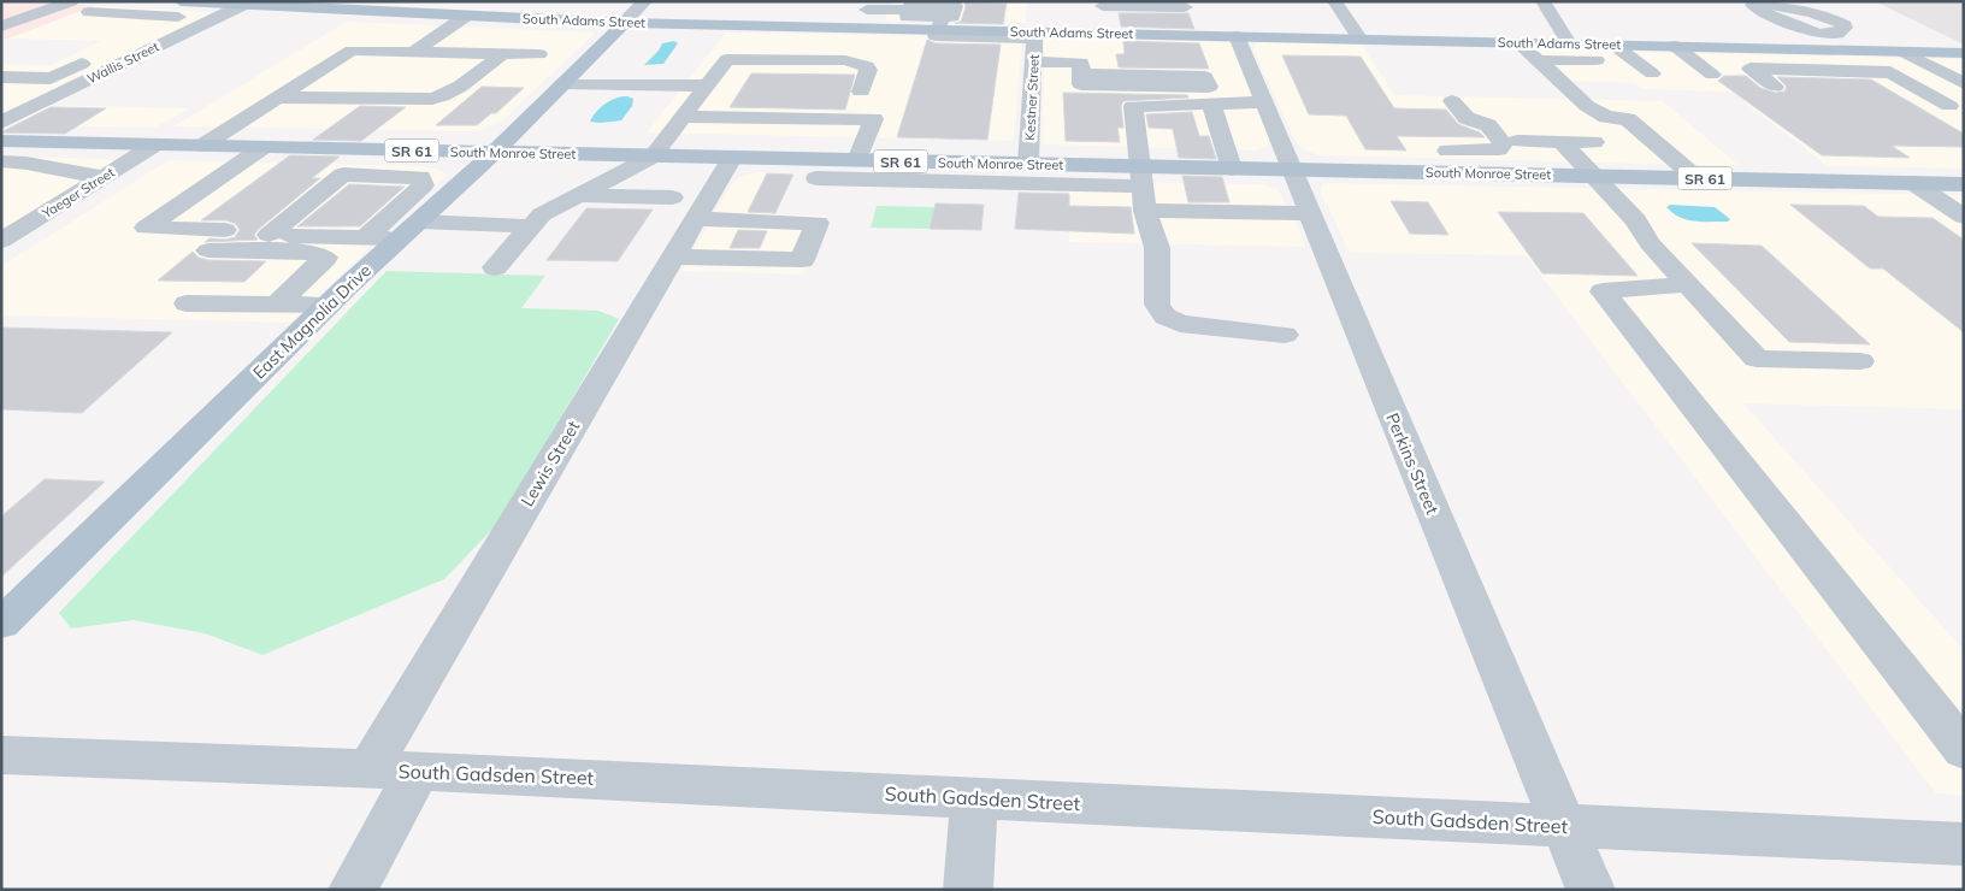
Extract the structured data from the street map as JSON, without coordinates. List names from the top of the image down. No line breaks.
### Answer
{"streets":{"main road":["South Adams Street","SR 61","South Monroe Street","East Magnolia Drive"],"street":["Wallis Street","Kestner Street","Yaeger Street","Lewis Street","Perkins Street","South Gadsden Street"]},"crossings":[["South Adams Street","Wallis Street"],["South Adams Street","Kestner Street"],["South Adams Street","East Magnolia Drive"],["South Adams Street","Perkins Street"],["Kestner Street","South Monroe Street"],["South Monroe Street","Yaeger Street"],["South Monroe Street","East Magnolia Drive"],["South Monroe Street","Lewis Street"],["South Monroe Street","Perkins Street"],["Lewis Street","South Gadsden Street"],["Perkins Street","South Gadsden Street"]]}
